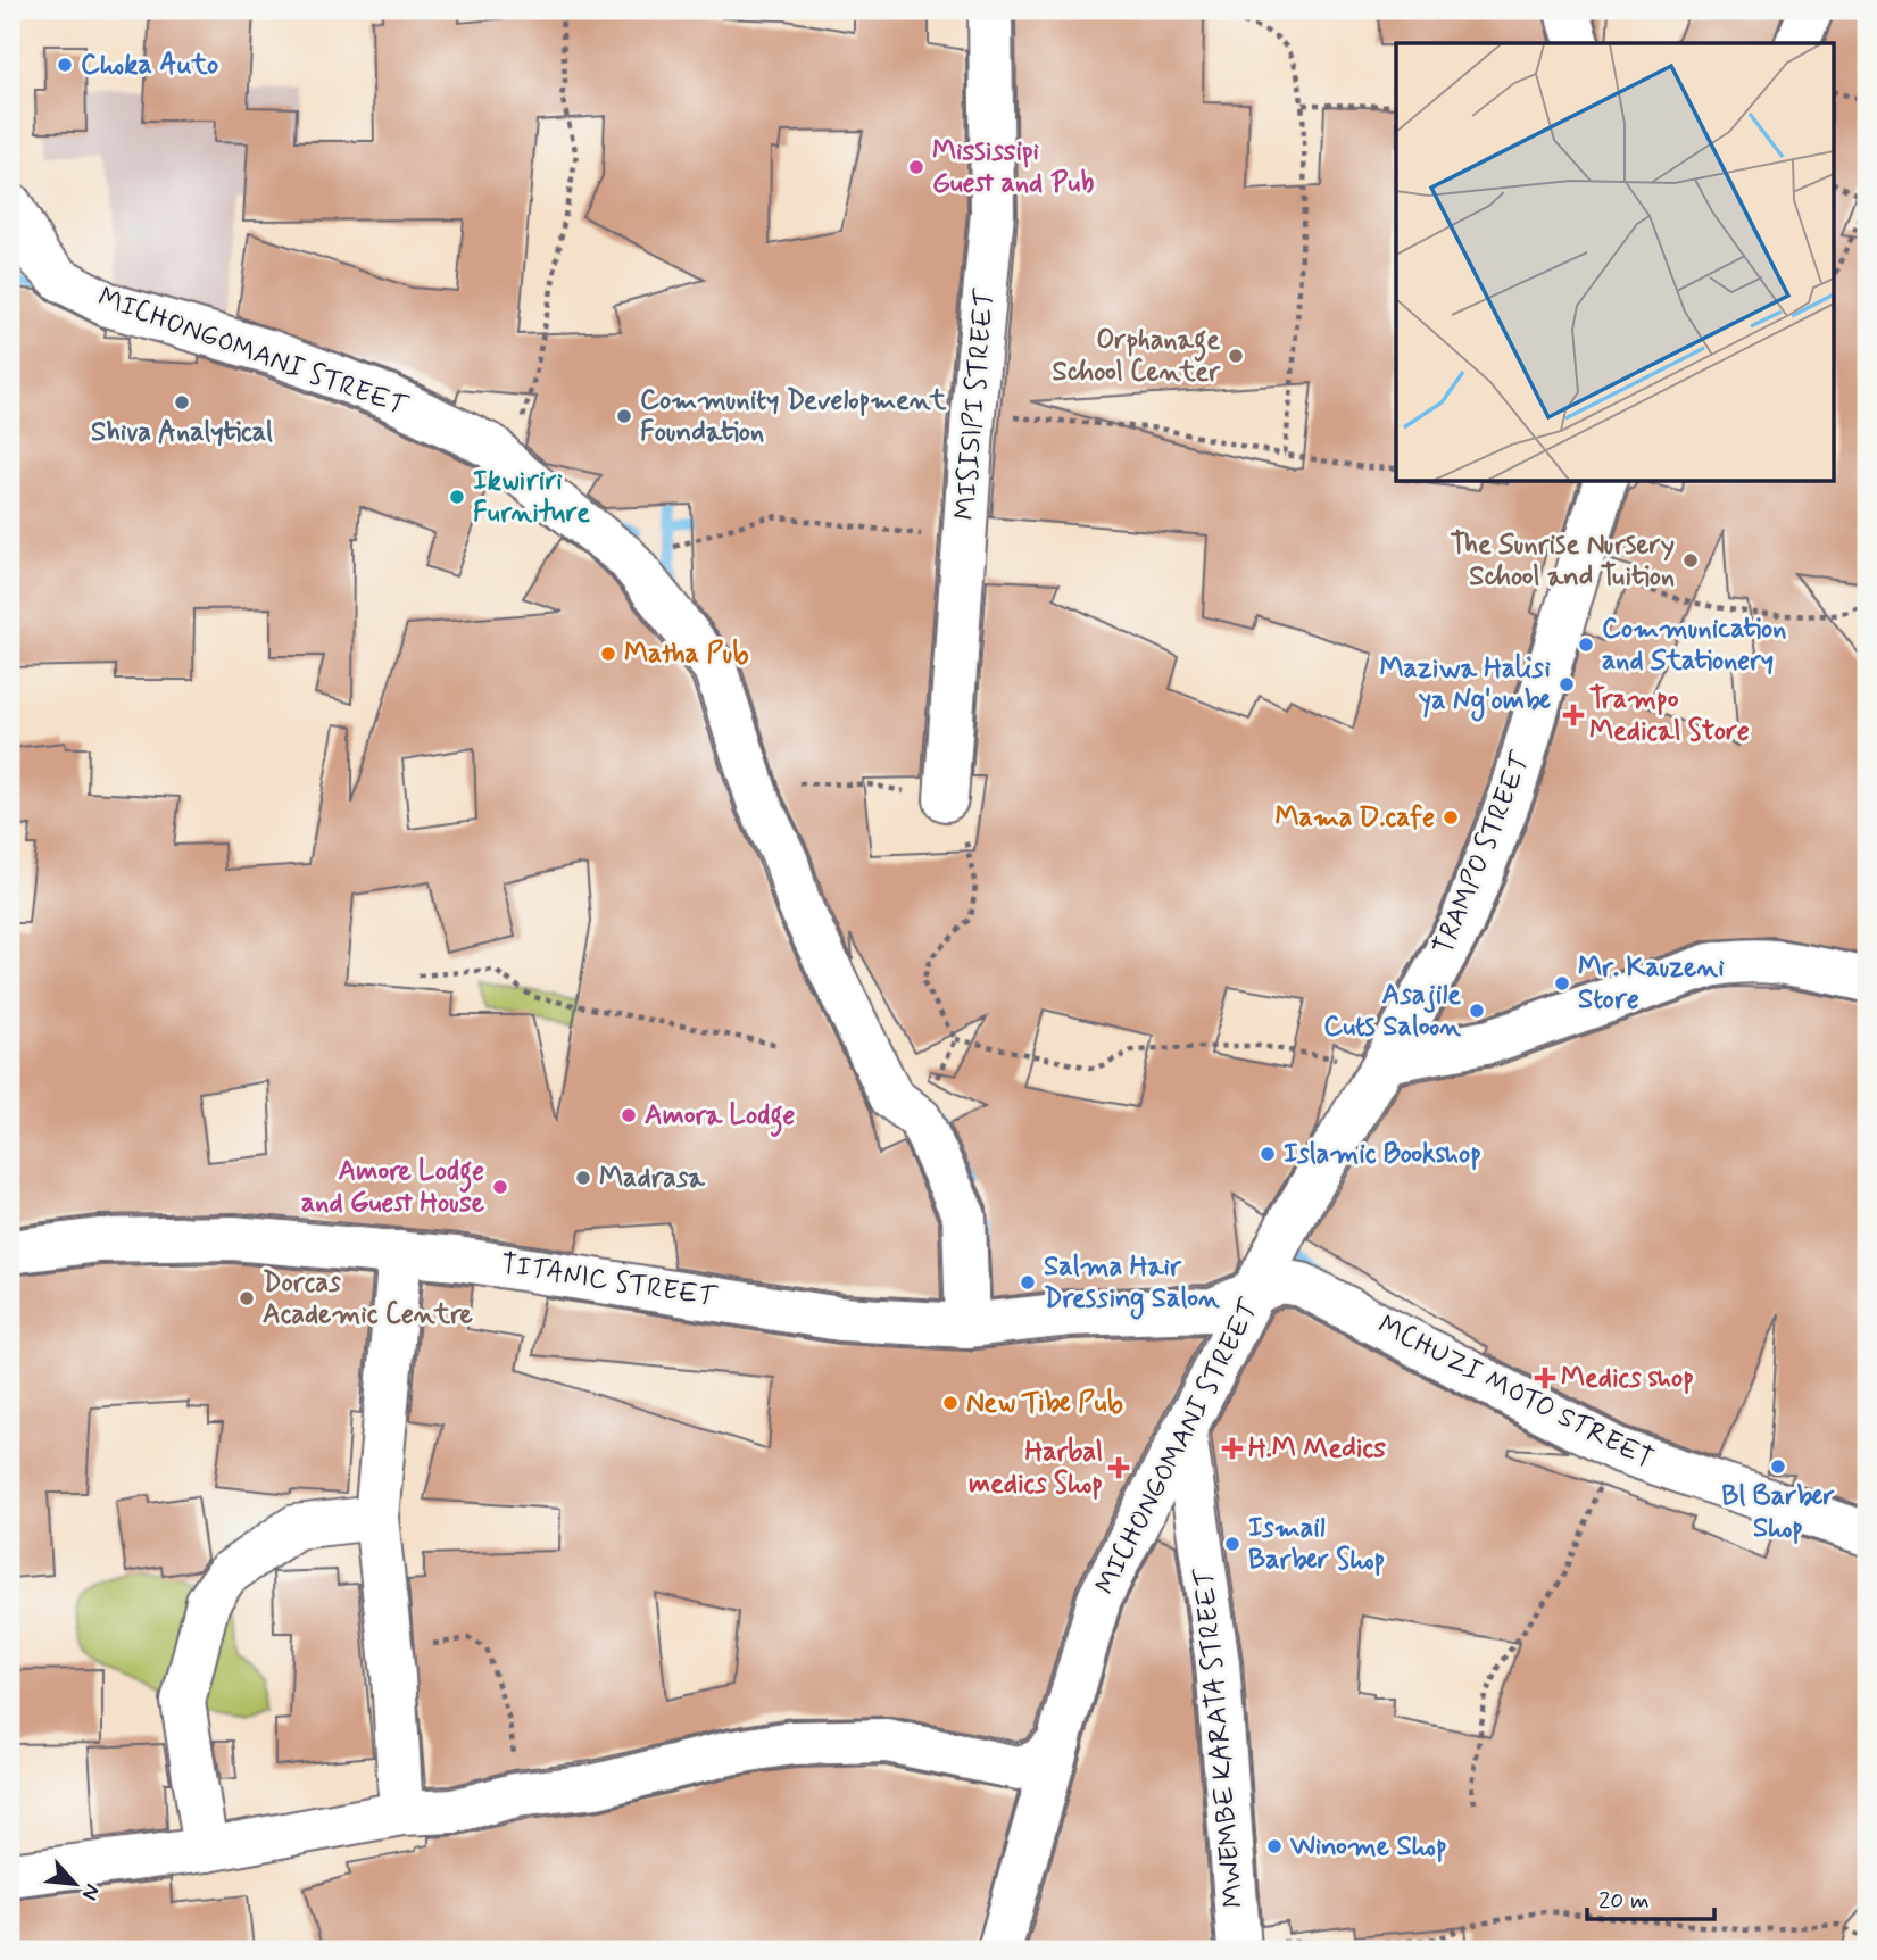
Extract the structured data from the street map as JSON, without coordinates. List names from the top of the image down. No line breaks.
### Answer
{"streets":{"street":["MICHONGOMANI STREET","MISISIPI STREET","TRAMPO STREET","TITANIC STREET","MCHUZI MOTO STREET","MWEMBE KARATA STREET"]},"crossings":[["MICHONGOMANI STREET","TRAMPO STREET"],["MICHONGOMANI STREET","TITANIC STREET"],["MICHONGOMANI STREET","MCHUZI MOTO STREET"],["MICHONGOMANI STREET","MWEMBE KARATA STREET"],["TRAMPO STREET","MCHUZI MOTO STREET"]],"places":{"other":["Choka Auto","Mississipi Guest and Pub","Orphanage School Center","Shiva Analytical","Community Development Foundation","Ikwiriri Furniture","The Sunrise Nursery School and Tuition","Communication and Stationery","Matha Pub","Maziwa Halisi ya Ng'ombe","Mama D.cafe","Mr. Kauzeni Store","Asajile Cuts Saloon","Amora Lodge","Islamic Bookshop","Madrasa","Amore Lodge and Guest House","Salma Hair Dressing Salon","Dorcas Academic Centre","New Tibe Pub","Bl Barber Shop","Ismail Barber Shop","Winome Shop"],"health":["Trampo Medical Store","Medics shop","H.M Medics","Harbal medics Shop"]},"scale_bar":"20 m","north":"bottom right"}
